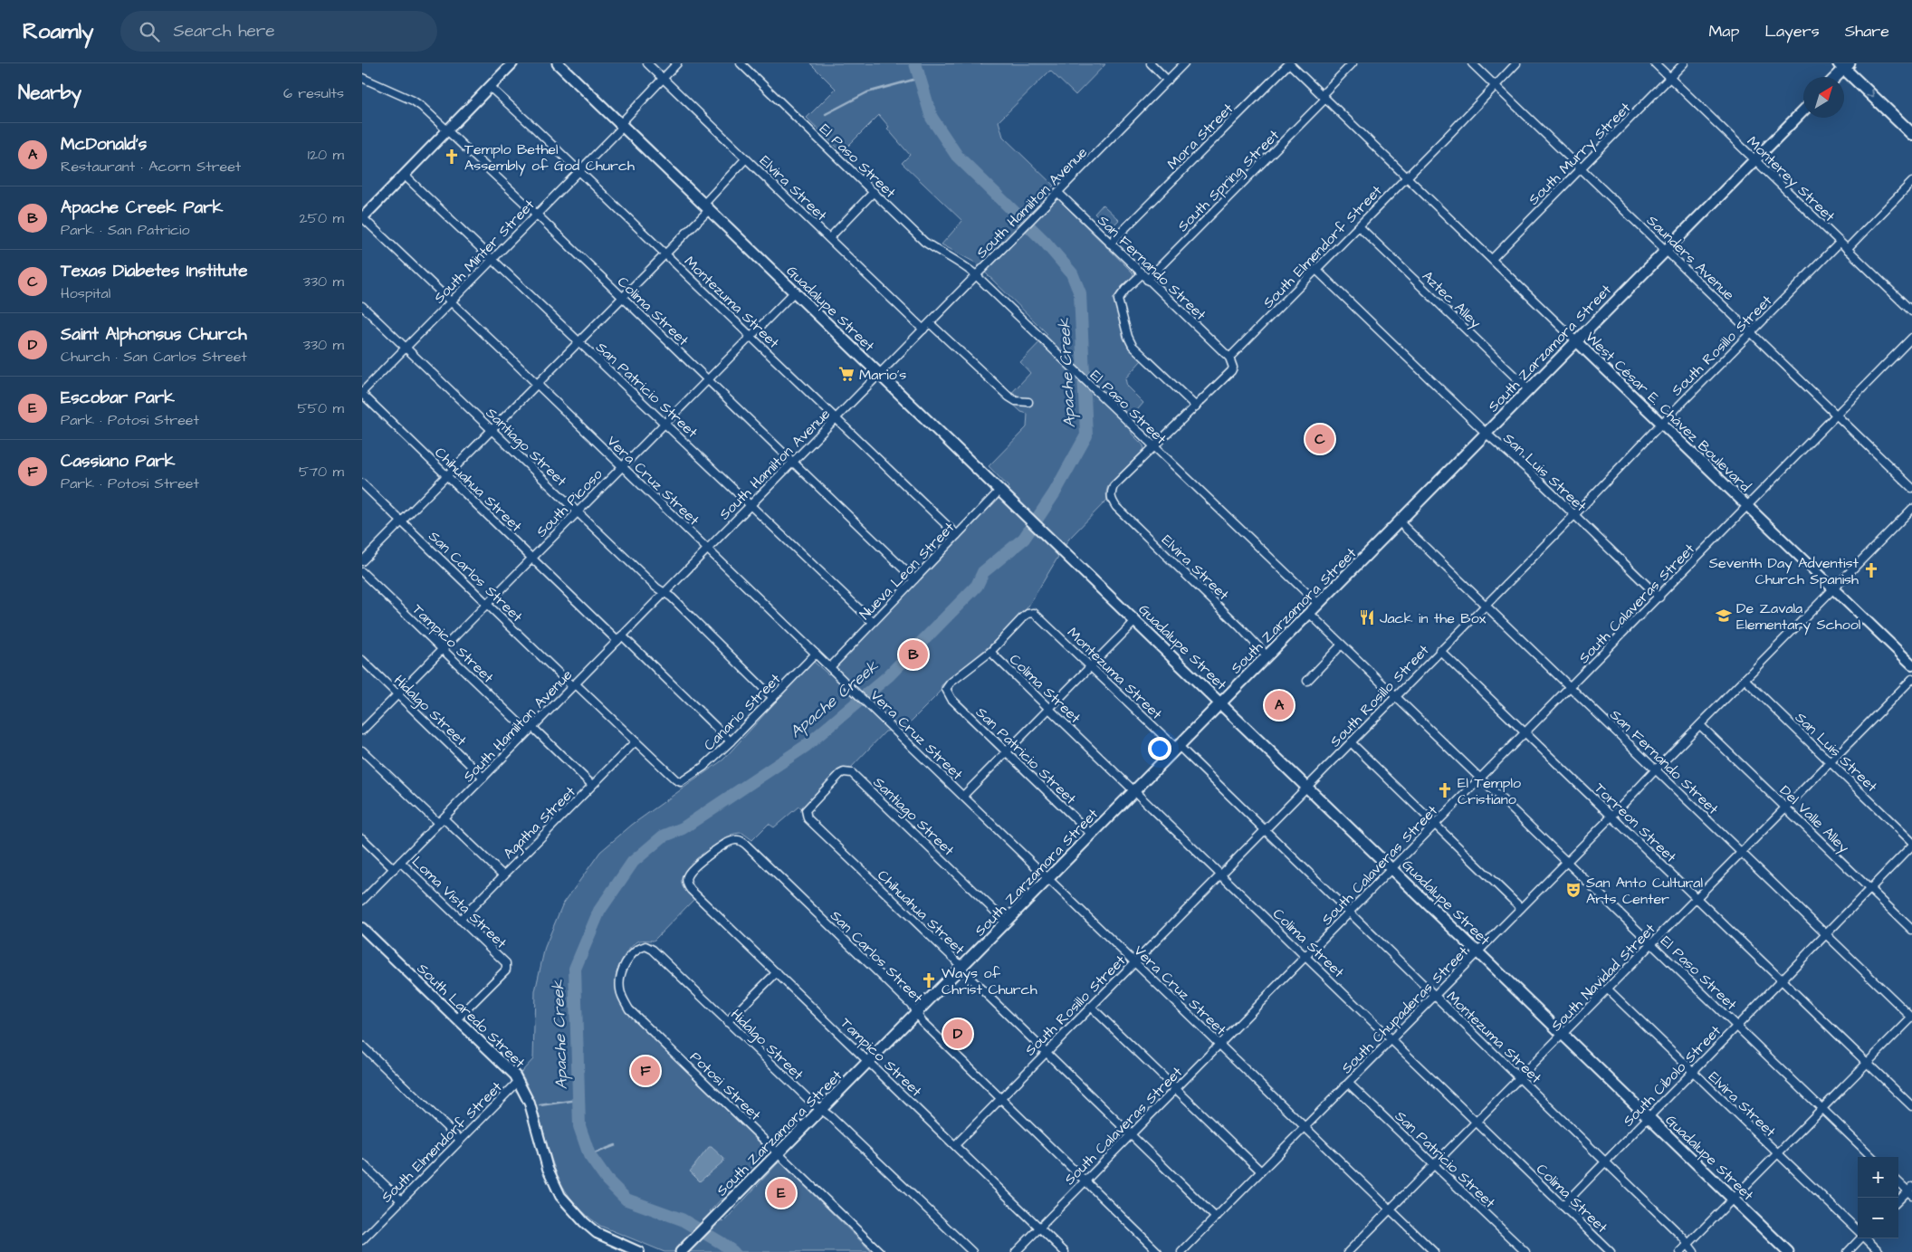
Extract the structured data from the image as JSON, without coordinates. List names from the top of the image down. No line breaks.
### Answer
{"streets":{"main road":["Guadalupe Street","South Zarzamora Street"],"street":["Mora Street","South Murry Street","El Paso Street","Monterey Street","South Spring Street","Elvira Street","South Hamilton Avenue","South Elmendorf Street","South Minter Street","Saunders Avenue","San Fernando Street","Aztec Alley","Montezuma Street","Colima Street","South Rosillo Street","San Patricio Street","West César E. Chávez Boulevard","Santiago Street","San Luis Street","Vera Cruz Street","Chihuahua Street","South Picoso","Nueva Leon Street","San Carlos Street","South Calaveras Street","Tampico Street","Hidalgo Street","Canario Street","Del Valle Alley","Agatha Street","Torreon Street","Loma Vista Street","South Navidad Street","South Chupaderas Street","South Laredo Street","South Cibolo Street","Potosi Street"]},"crossings":[["Mora Street","San Fernando Street"],["Mora Street","West César E. Chávez Boulevard"],["South Murry Street","Monterey Street"],["South Murry Street","Saunders Avenue"],["South Murry Street","West César E. Chávez Boulevard"],["El Paso Street","Elvira Street"],["El Paso Street","South Hamilton Avenue"],["El Paso Street","South Rosillo Street"],["El Paso Street","South Zarzamora Street"],["El Paso Street","South Calaveras Street"],["El Paso Street","South Navidad Street"],["El Paso Street","South Chupaderas Street"],["El Paso Street","South Cibolo Street"],["Monterey Street","South Rosillo Street"],["Monterey Street","South Zarzamora Street"],["South Spring Street","San Fernando Street"],["South Spring Street","West César E. Chávez Boulevard"],["Elvira Street","South Hamilton Avenue"],["Elvira Street","South Minter Street"],["Elvira Street","South Zarzamora Street"],["Elvira Street","South Navidad Street"],["Elvira Street","South Cibolo Street"],["South Hamilton Avenue","San Fernando Street"],["South Hamilton Avenue","Montezuma Street"],["South Hamilton Avenue","Guadalupe Street"],["South Hamilton Avenue","Colima Street"],["South Hamilton Avenue","San Patricio Street"],["South Hamilton Avenue","Santiago Street"],["South Hamilton Avenue","Vera Cruz Street"],["South Hamilton Avenue","Chihuahua Street"],["South Hamilton Avenue","San Carlos Street"],["South Hamilton Avenue","Tampico Street"],["South Hamilton Avenue","Hidalgo Street"],["South Hamilton Avenue","Loma Vista Street"],["South Elmendorf Street","Saunders Avenue"],["South Elmendorf Street","San Fernando Street"],["South Elmendorf Street","Aztec Alley"],["South Elmendorf Street","West César E. Chávez Boulevard"],["South Elmendorf Street","San Luis Street"],["South Elmendorf Street","South Laredo Street"],["South Minter Street","Montezuma Street"],["South Minter Street","Guadalupe Street"],["South Minter Street","Colima Street"],["South Minter Street","San Patricio Street"],["South Minter Street","Santiago Street"],["South Minter Street","Vera Cruz Street"],["South Minter Street","Chihuahua Street"],["Saunders Avenue","South Rosillo Street"],["Saunders Avenue","South Zarzamora Street"],["Saunders Avenue","South Calaveras Street"],["San Fernando Street","South Rosillo Street"],["San Fernando Street","South Zarzamora Street"],["San Fernando Street","South Calaveras Street"],["San Fernando Street","South Navidad Street"],["San Fernando Street","South Chupaderas Street"],["San Fernando Street","South Cibolo Street"],["Aztec Alley","South Zarzamora Street"],["Montezuma Street","Colima Street"],["Montezuma Street","South Rosillo Street"],["Montezuma Street","South Zarzamora Street"],["Montezuma Street","San Patricio Street"],["Montezuma Street","South Picoso"],["Montezuma Street","Nueva Leon Street"],["Montezuma Street","South Calaveras Street"],["Montezuma Street","South Navidad Street"],["Montezuma Street","South Chupaderas Street"],["Montezuma Street","South Cibolo Street"],["Guadalupe Street","South Rosillo Street"],["Guadalupe Street","South Zarzamora Street"],["Guadalupe Street","South Picoso"],["Guadalupe Street","Nueva Leon Street"],["Guadalupe Street","South Calaveras Street"],["Guadalupe Street","South Navidad Street"],["Guadalupe Street","South Chupaderas Street"],["Guadalupe Street","South Cibolo Street"],["Colima Street","South Rosillo Street"],["Colima Street","South Zarzamora Street"],["Colima Street","San Patricio Street"],["Colima Street","South Picoso"],["Colima Street","Nueva Leon Street"],["Colima Street","South Calaveras Street"],["Colima Street","South Navidad Street"],["Colima Street","South Chupaderas Street"],["Colima Street","South Cibolo Street"],["South Rosillo Street","West César E. Chávez Boulevard"],["South Rosillo Street","San Luis Street"],["South Rosillo Street","Vera Cruz Street"],["South Rosillo Street","Chihuahua Street"],["South Rosillo Street","San Carlos Street"],["South Rosillo Street","Tampico Street"],["South Rosillo Street","Torreon Street"],["South Zarzamora Street","San Patricio Street"],["South Zarzamora Street","West César E. Chávez Boulevard"],["South Zarzamora Street","Santiago Street"],["South Zarzamora Street","San Luis Street"],["South Zarzamora Street","Vera Cruz Street"],["South Zarzamora Street","Chihuahua Street"],["South Zarzamora Street","San Carlos Street"],["South Zarzamora Street","Tampico Street"],["South Zarzamora Street","Hidalgo Street"],["South Zarzamora Street","Potosi Street"],["San Patricio Street","South Picoso"],["San Patricio Street","Nueva Leon Street"],["San Patricio Street","South Navidad Street"],["San Patricio Street","South Chupaderas Street"],["West César E. Chávez Boulevard","South Calaveras Street"],["West César E. Chávez Boulevard","South Chupaderas Street"],["Santiago Street","Chihuahua Street"],["Santiago Street","South Picoso"],["Santiago Street","Canario Street"],["San Luis Street","South Calaveras Street"],["San Luis Street","South Navidad Street"],["San Luis Street","South Chupaderas Street"],["Vera Cruz Street","South Picoso"],["Vera Cruz Street","Nueva Leon Street"],["Vera Cruz Street","South Calaveras Street"],["Vera Cruz Street","Canario Street"],["Vera Cruz Street","South Navidad Street"],["Vera Cruz Street","South Chupaderas Street"],["Chihuahua Street","South Picoso"],["Chihuahua Street","South Calaveras Street"],["Chihuahua Street","Canario Street"],["Chihuahua Street","South Chupaderas Street"],["South Picoso","San Carlos Street"],["South Picoso","Tampico Street"],["South Picoso","Hidalgo Street"],["San Carlos Street","South Calaveras Street"],["San Carlos Street","Tampico Street"],["San Carlos Street","Canario Street"],["San Carlos Street","Agatha Street"],["South Calaveras Street","Tampico Street"],["South Calaveras Street","Torreon Street"],["Tampico Street","Agatha Street"],["Hidalgo Street","Potosi Street"],["Del Valle Alley","South Navidad Street"],["Del Valle Alley","South Chupaderas Street"],["Del Valle Alley","South Cibolo Street"],["Agatha Street","Loma Vista Street"],["Torreon Street","South Navidad Street"],["Torreon Street","South Chupaderas Street"],["Torreon Street","South Cibolo Street"],["Loma Vista Street","South Laredo Street"]],"water":["Apache Creek"],"places":{"church":["Templo Bethel Assembly of God Church","Seventh Day Adventist Church Spanish","El Templo Cristiano","Ways of Christ Church"],"supermarket":["Mario's"],"school or university":["De Zavala Elementary School"],"restaurant":["Jack in the Box"],"theatre":["San Anto Cultural Arts Center"]},"north":"top right","page":{"header":"Roamly","search":"Search here","nav":["Map","Layers","Share"],"heading":["Nearby","6 results"],"list":[{"mark":"A","name":"McDonald's","note":"Restaurant · Acorn Street","value":"120 m"},{"mark":"B","name":"Apache Creek Park","note":"Park · San Patricio","value":"250 m"},{"mark":"C","name":"Texas Diabetes Institute","note":"Hospital","value":"330 m"},{"mark":"D","name":"Saint Alphonsus Church","note":"Church · San Carlos Street","value":"330 m"},{"mark":"E","name":"Escobar Park","note":"Park · Potosi Street","value":"550 m"},{"mark":"F","name":"Cassiano Park","note":"Park · Potosi Street","value":"570 m"}],"pins":["C","B","A","D","F","E"],"map_buttons":["+","−"]}}
